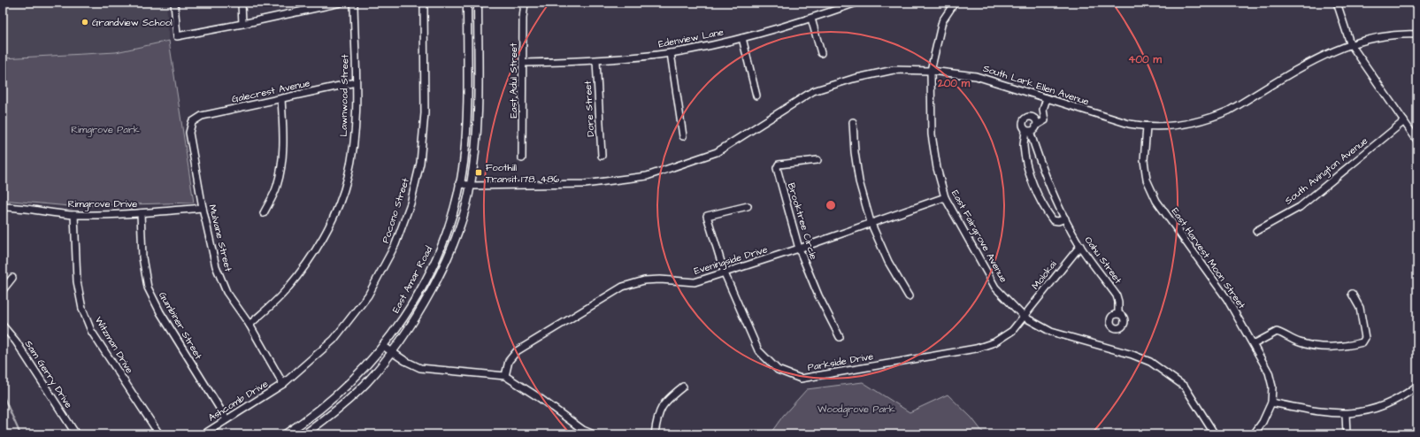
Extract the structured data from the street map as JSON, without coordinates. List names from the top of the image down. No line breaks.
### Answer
{"streets":{"main road":["East Amar Road"],"street":["Edenview Lane","East Adul Street","South Lark Ellen Avenue","Galecrest Avenue","Lawnwood Street","Dore Street","South Avington Avenue","Rimgrove Drive","Pocono Street","Brooktree Circle","East Fairgrove Avenue","Mulvane Street","East Harvest Moon Street","Eveningside Drive","Oahu Street","Molokai","Gumbiner Street","Witzman Drive","Parkside Drive","Sam Gerry Drive","Ashcomb Drive"]},"crossings":[["Edenview Lane","East Adul Street"],["Edenview Lane","Dore Street"],["South Lark Ellen Avenue","East Fairgrove Avenue"],["South Lark Ellen Avenue","East Harvest Moon Street"],["South Lark Ellen Avenue","East Amar Road"],["Galecrest Avenue","Lawnwood Street"],["Galecrest Avenue","Mulvane Street"],["Lawnwood Street","Mulvane Street"],["Rimgrove Drive","Mulvane Street"],["Rimgrove Drive","Gumbiner Street"],["Rimgrove Drive","Witzman Drive"],["Pocono Street","Mulvane Street"],["Pocono Street","Ashcomb Drive"],["Brooktree Circle","Eveningside Drive"],["East Fairgrove Avenue","Eveningside Drive"],["East Fairgrove Avenue","Molokai"],["East Fairgrove Avenue","Parkside Drive"],["Mulvane Street","Ashcomb Drive"],["Eveningside Drive","Parkside Drive"],["Oahu Street","Molokai"],["Molokai","Parkside Drive"],["Gumbiner Street","Ashcomb Drive"]],"parks":["Rimgrove Park","Woodgrove Park"],"places":{"other":["Grandview School"],"transit":["Foothill Transit 178, 486"]},"rings":["400 m","200 m"]}
